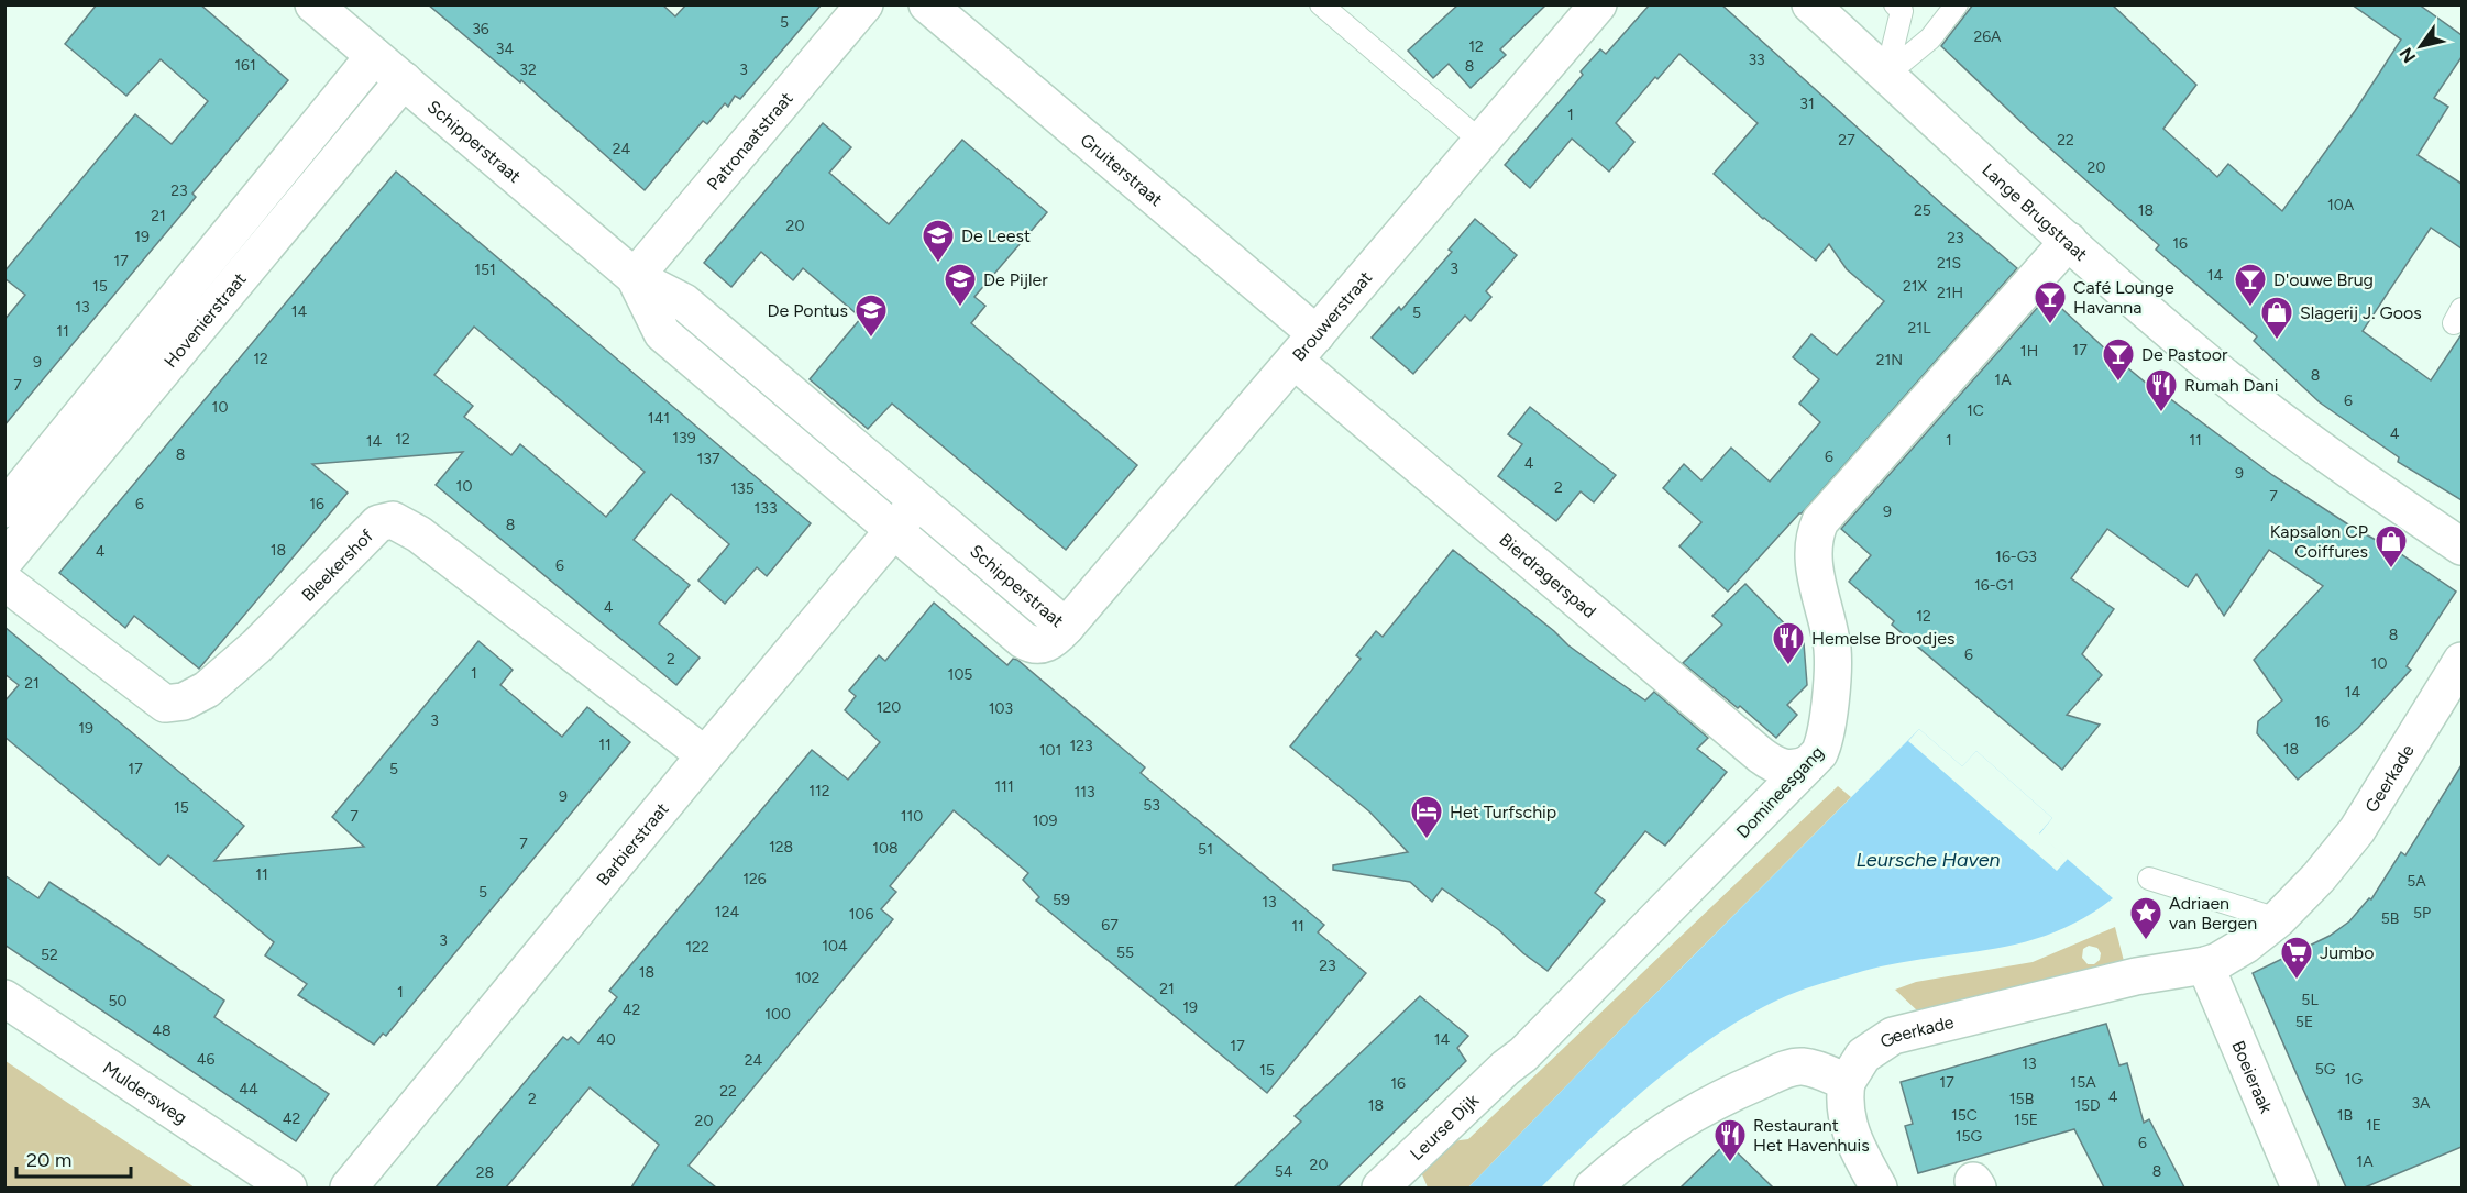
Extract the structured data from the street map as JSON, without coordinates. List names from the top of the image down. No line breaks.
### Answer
{"streets":{"street":["Schipperstraat","Patronaatstraat","Gruiterstraat","Lange Brugstraat","Brouwerstraat","Hovenierstraat","Bleekershof","Bierdragerspad","Geerkade","Domineesgang","Barbierstraat","Boeieraak","Muldersweg","Leurse Dijk"]},"crossings":[["Schipperstraat","Patronaatstraat"],["Schipperstraat","Brouwerstraat"],["Schipperstraat","Hovenierstraat"],["Schipperstraat","Barbierstraat"],["Gruiterstraat","Brouwerstraat"],["Gruiterstraat","Bierdragerspad"],["Lange Brugstraat","Domineesgang"],["Brouwerstraat","Bierdragerspad"],["Bleekershof","Barbierstraat"],["Bierdragerspad","Domineesgang"],["Geerkade","Boeieraak"],["Domineesgang","Leurse Dijk"]],"water":["Leursche Haven"],"places":{"school or university":["De Leest","De Pijler","De Pontus"],"bar":["D'ouwe Brug","Café Lounge Havanna","De Pastoor"],"shop":["Slagerij J. Goos","Kapsalon CP Coiffures"],"restaurant":["Rumah Dani","Hemelse Broodjes","Restaurant Het Havenhuis"],"hotel":["Het Turfschip"],"place":["Adriaen van Bergen"],"supermarket":["Jumbo"]},"house_numbers":["5","36","26A","12","34","33","161","8","32","3","31","1","27","22","24","20","23","10A","25","18","21","20","19","23","16","17","21S","3","151","14","15","21X","21H","13","14","5","21L","11","17","1H","12","21N","9","8","1A","7","6","10","1C","141","4","139","12","1","11","14","8","6","137","4","9","10","2","135","7","6","16","133","9","8","18","4","16-G3","6","16-G1","4","12","8","6","2","10","1","105","21","14","120","103","3","16","19","11","123","18","101","17","5","111","112","113","9","53","15","7","110","109","7","128","108","51","11","126","5A","5","59","13","124","5P","106","5B","67","11","3","104","122","55","52","23","18","102","21","1","5L","50","19","42","100","5E","48","40","14","17","46","24","13","5G","15","1G","17","15A","16","44","22","4","2","15B","3A","18","15D","15C","1B","42","15E","20","1E","15G","6","1A","20","54","8","28"],"scale_bar":"20 m","north":"bottom left"}
